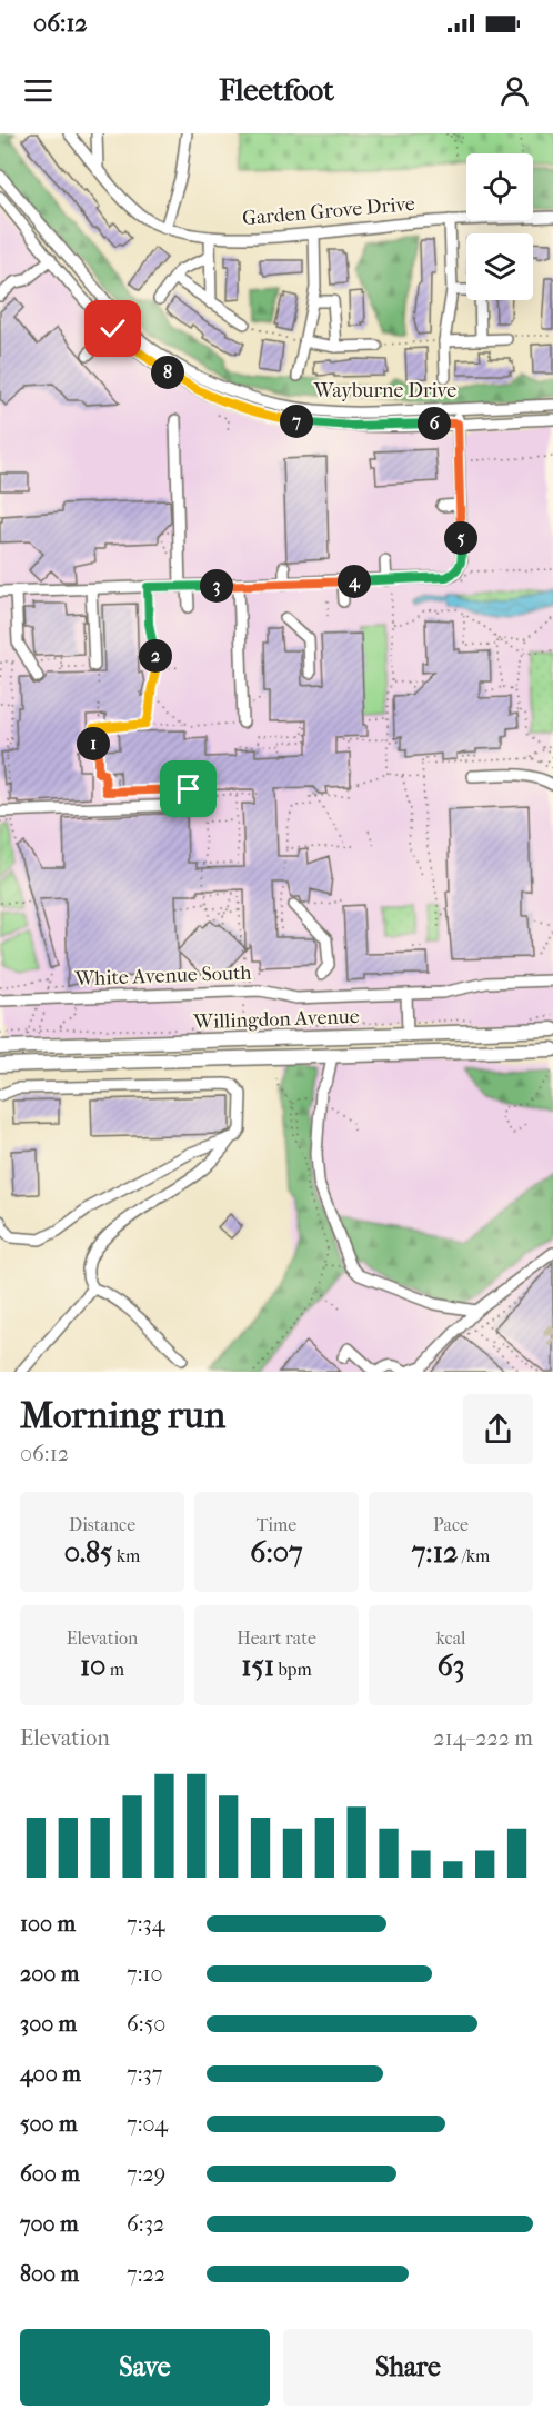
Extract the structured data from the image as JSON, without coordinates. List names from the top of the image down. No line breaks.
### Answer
{"streets":{"main road":["Willingdon Avenue"],"street":["Garden Grove Drive","Wayburne Drive","White Avenue South"]},"page":{"status":"06:12","header":"Fleetfoot","pins":["8","7","6","5","4","3","2","1"],"heading":["Morning run","06:12"],"stats":[["Distance","0.85 km"],["Time","6:07"],["Pace","7:12 /km"],["Elevation","10 m"],["Heart rate","151 bpm"],["kcal","63"]],"chart":["Elevation","214–222 m"],"list":[{"name":"100 m","note":"7:34"},{"name":"200 m","note":"7:10"},{"name":"300 m","note":"6:50"},{"name":"400 m","note":"7:37"},{"name":"500 m","note":"7:04"},{"name":"600 m","note":"7:29"},{"name":"700 m","note":"6:32"},{"name":"800 m","note":"7:22"}],"buttons":["Save","Share"]}}
